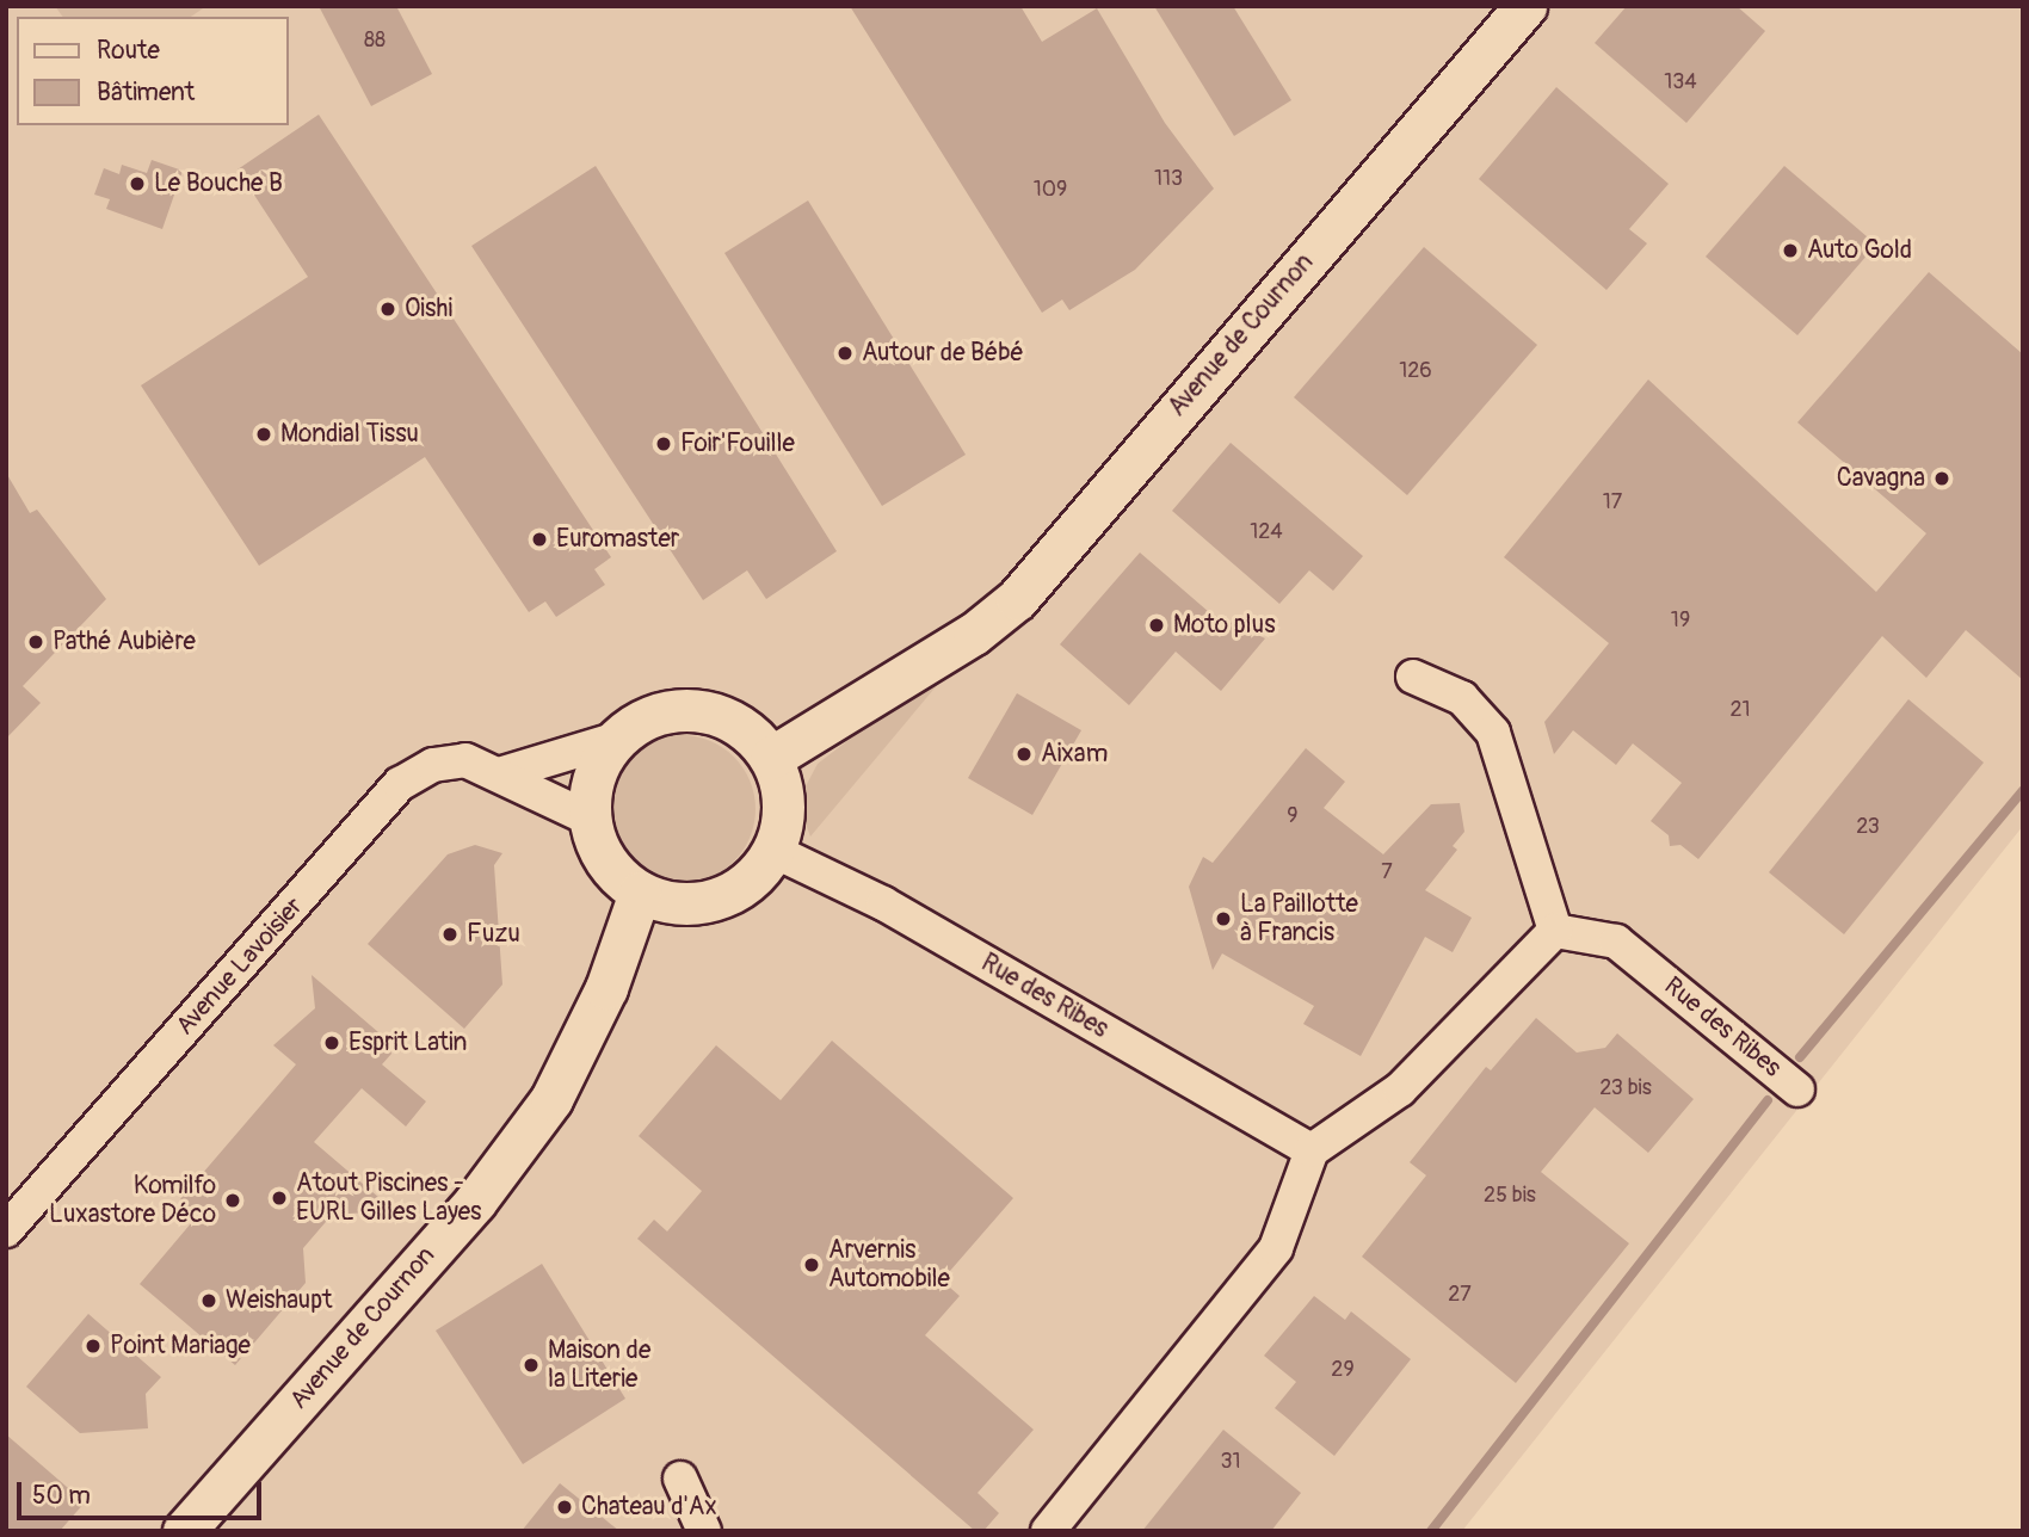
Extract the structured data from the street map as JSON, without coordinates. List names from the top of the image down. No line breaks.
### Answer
{"streets":{"main road":["Avenue de Cournon"],"street":["Avenue Lavoisier","Rue des Ribes"]},"crossings":[["Avenue de Cournon","Avenue Lavoisier"],["Avenue de Cournon","Rue des Ribes"],["Avenue Lavoisier","Rue des Ribes"]],"places":["Le Bouche B","Auto Gold","Oishi","Autour de Bébé","Mondial Tissu","Foir'Fouille","Cavagna","Euromaster","Moto plus","Pathé Aubière","Aixam","La Paillotte à Francis","Fuzu","Esprit Latin","Atout Piscines - EURL Gilles Layes","Komilfo Luxastore Déco","Arvernis Automobile","Weishaupt","Point Mariage","Maison de la Literie","Chateau d'Ax"],"house_numbers":["88","134","113","109","126","17","124","19","21","9","23","7","23 bis","25 bis","27","29","31"],"legend":["Route","Bâtiment"],"scale_bar":"50 m"}
